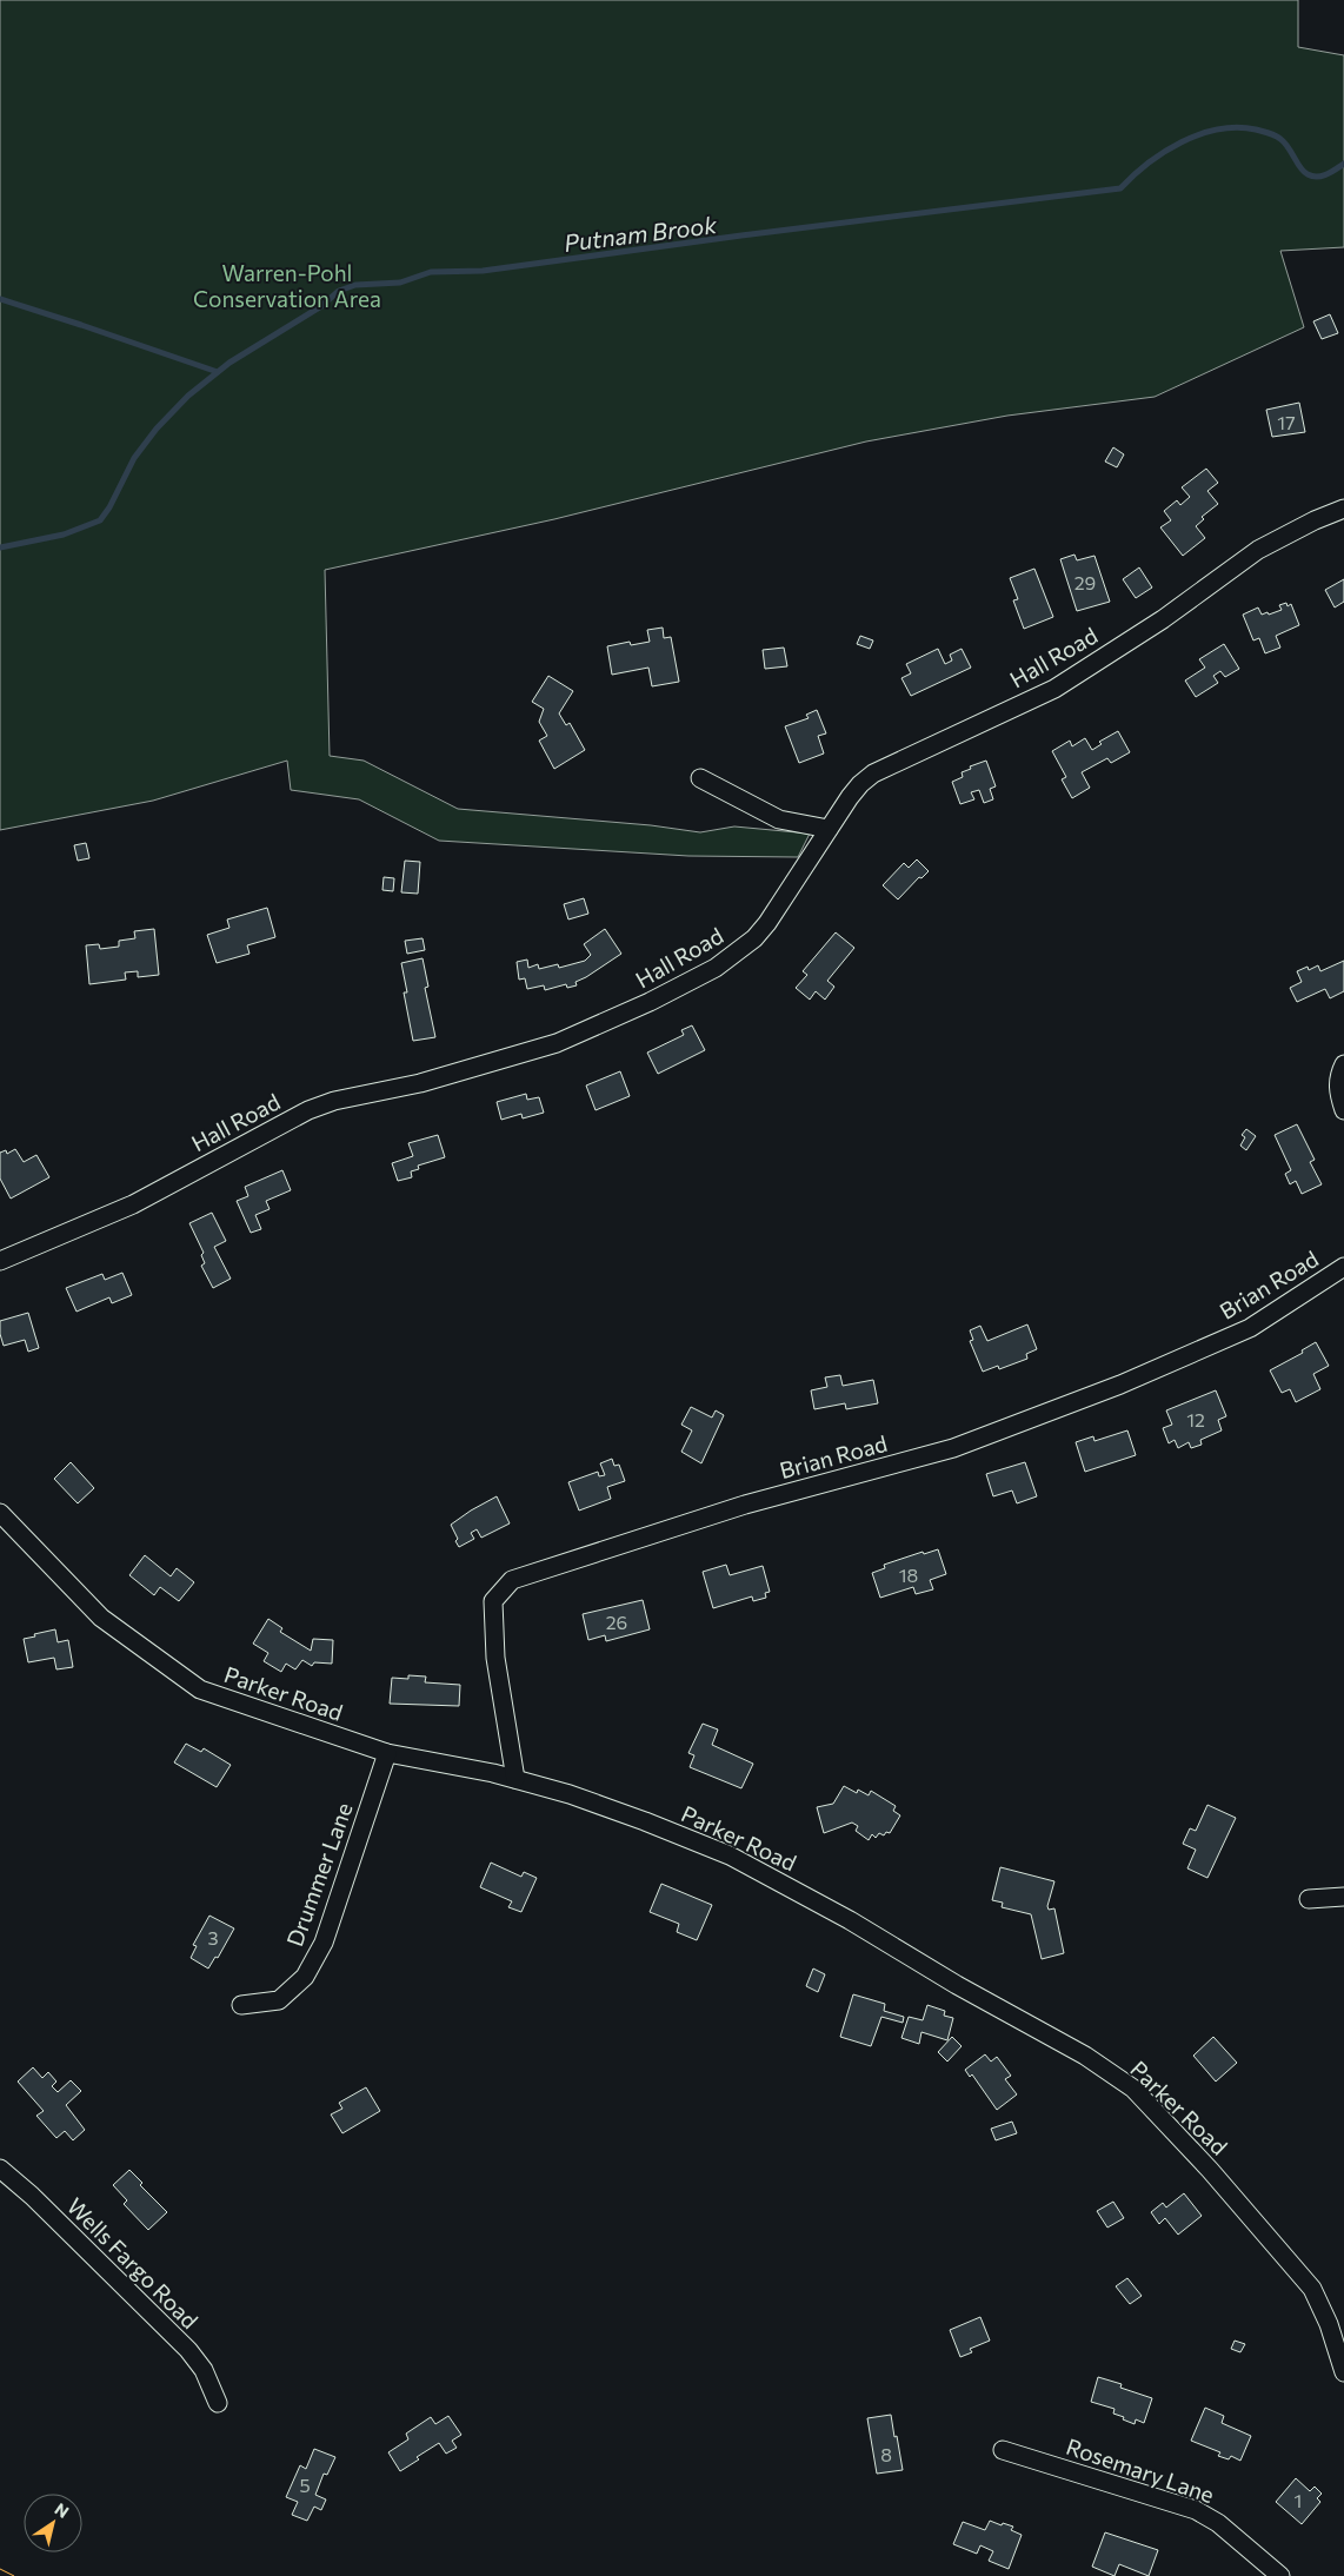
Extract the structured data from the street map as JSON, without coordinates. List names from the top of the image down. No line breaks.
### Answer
{"streets":{"street":["Hall Road","Brian Road","Parker Road","Drummer Lane","Wells Fargo Road","Rosemary Lane"]},"crossings":[["Brian Road","Parker Road"],["Parker Road","Drummer Lane"]],"water":["Putnam Brook"],"parks":["Warren-Pohl Conservation Area"],"house_numbers":["17","29","12","18","26","3","8","5","1"],"north":"top right"}
